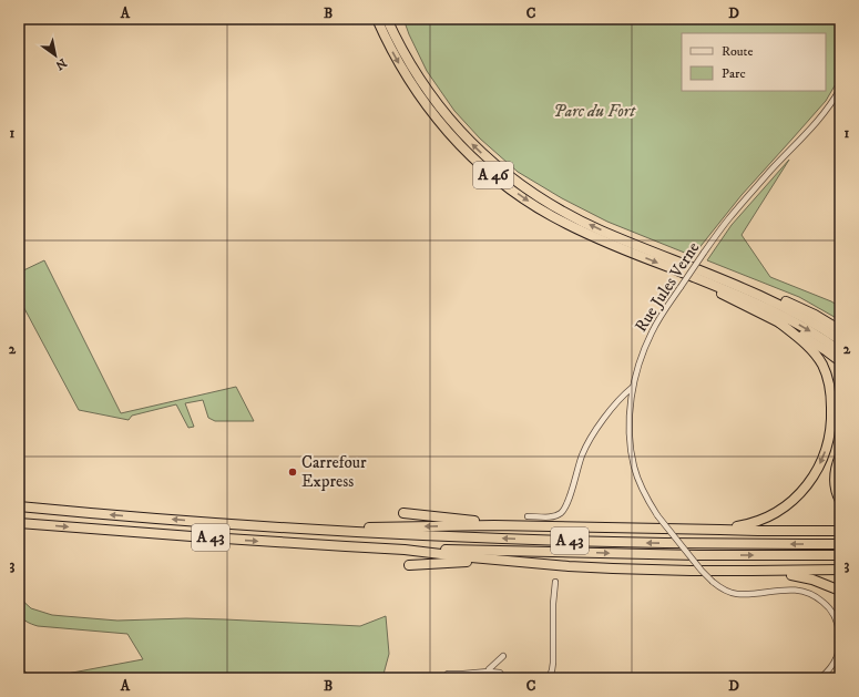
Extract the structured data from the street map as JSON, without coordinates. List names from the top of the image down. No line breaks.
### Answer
{"streets":{"highway":["A 46","A 43"],"street":["Rue Jules Verne"]},"parks":["Parc du Fort"],"places":["Carrefour Express"],"legend":["Route","Parc"],"north":"bottom right","grid":{"columns":["A","B","C","D"],"rows":["1","2","3"]}}
